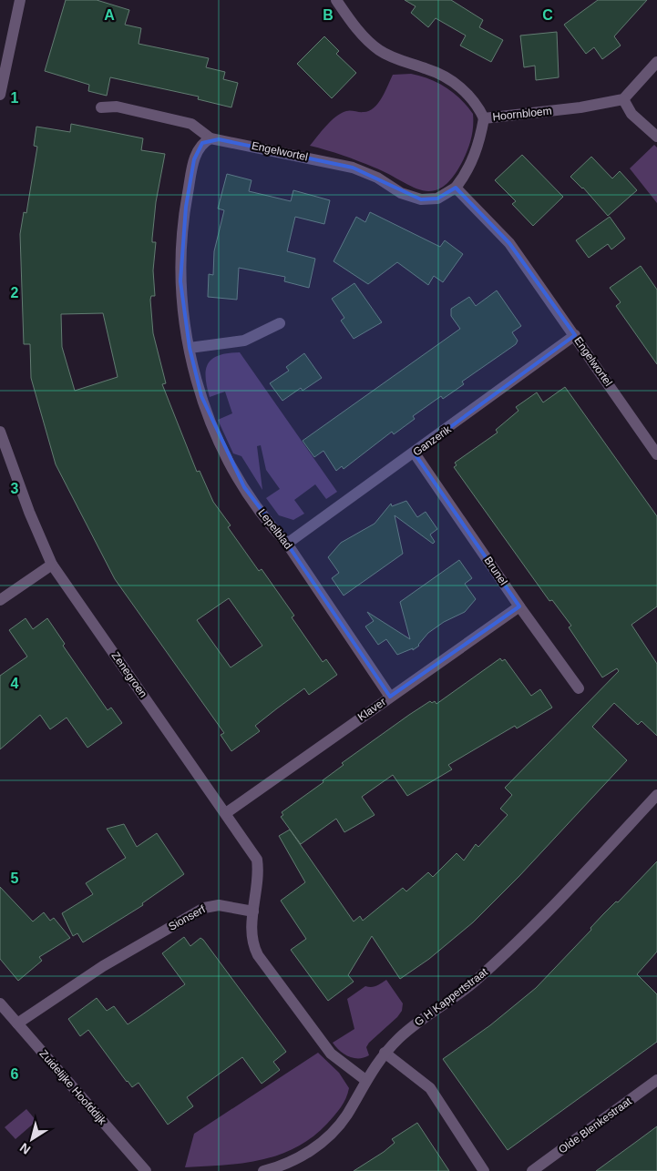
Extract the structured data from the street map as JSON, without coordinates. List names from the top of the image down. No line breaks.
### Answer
{"streets":{"street":["Hoornbloem","Engelwortel","Ganzerik","Lepelblad","Brunel","Zenegroen","Klaver","Sionserf","G H Kappertstraat","Zuidelijke Hoofddijk","Olde Blenkestraat"]},"crossings":[["Hoornbloem","Engelwortel"],["Engelwortel","Ganzerik"],["Engelwortel","Lepelblad"],["Ganzerik","Lepelblad"],["Ganzerik","Brunel"],["Lepelblad","Klaver"],["Brunel","Klaver"],["Zenegroen","Klaver"],["Zenegroen","Sionserf"],["Sionserf","Zuidelijke Hoofddijk"]],"north":"bottom left","grid":{"columns":["A","B","C"],"rows":["1","2","3","4","5","6"]}}
